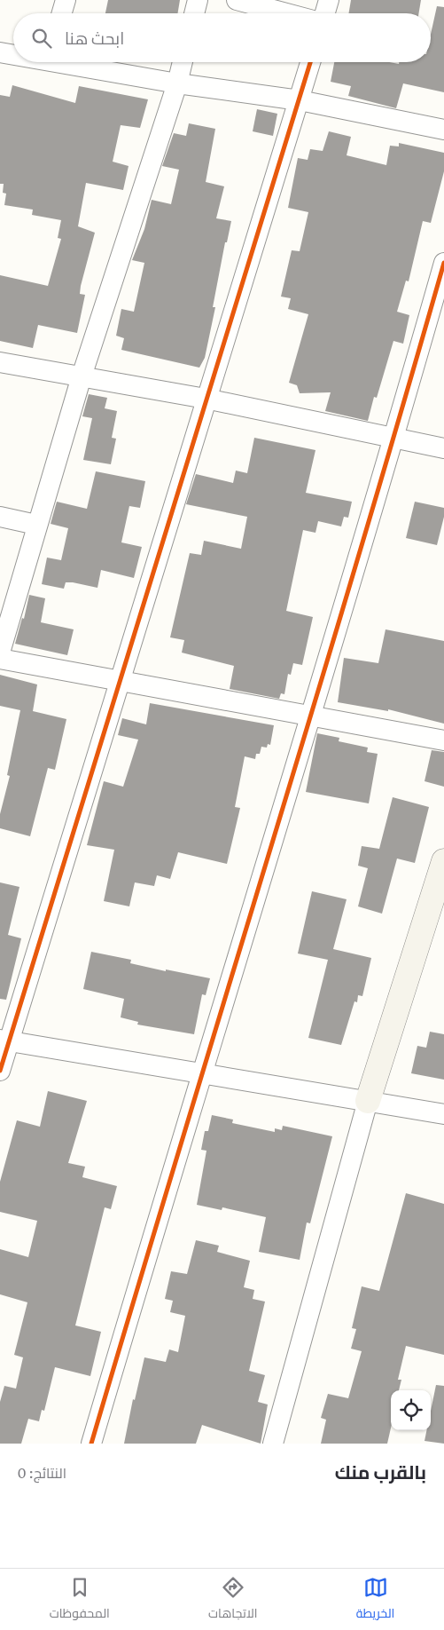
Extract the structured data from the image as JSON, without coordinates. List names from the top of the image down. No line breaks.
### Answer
{"page":{"search":"ابحث هنا","heading":["بالقرب منك","النتائج: 0"],"nav":["الخريطة","الاتجاهات","المحفوظات"]}}
